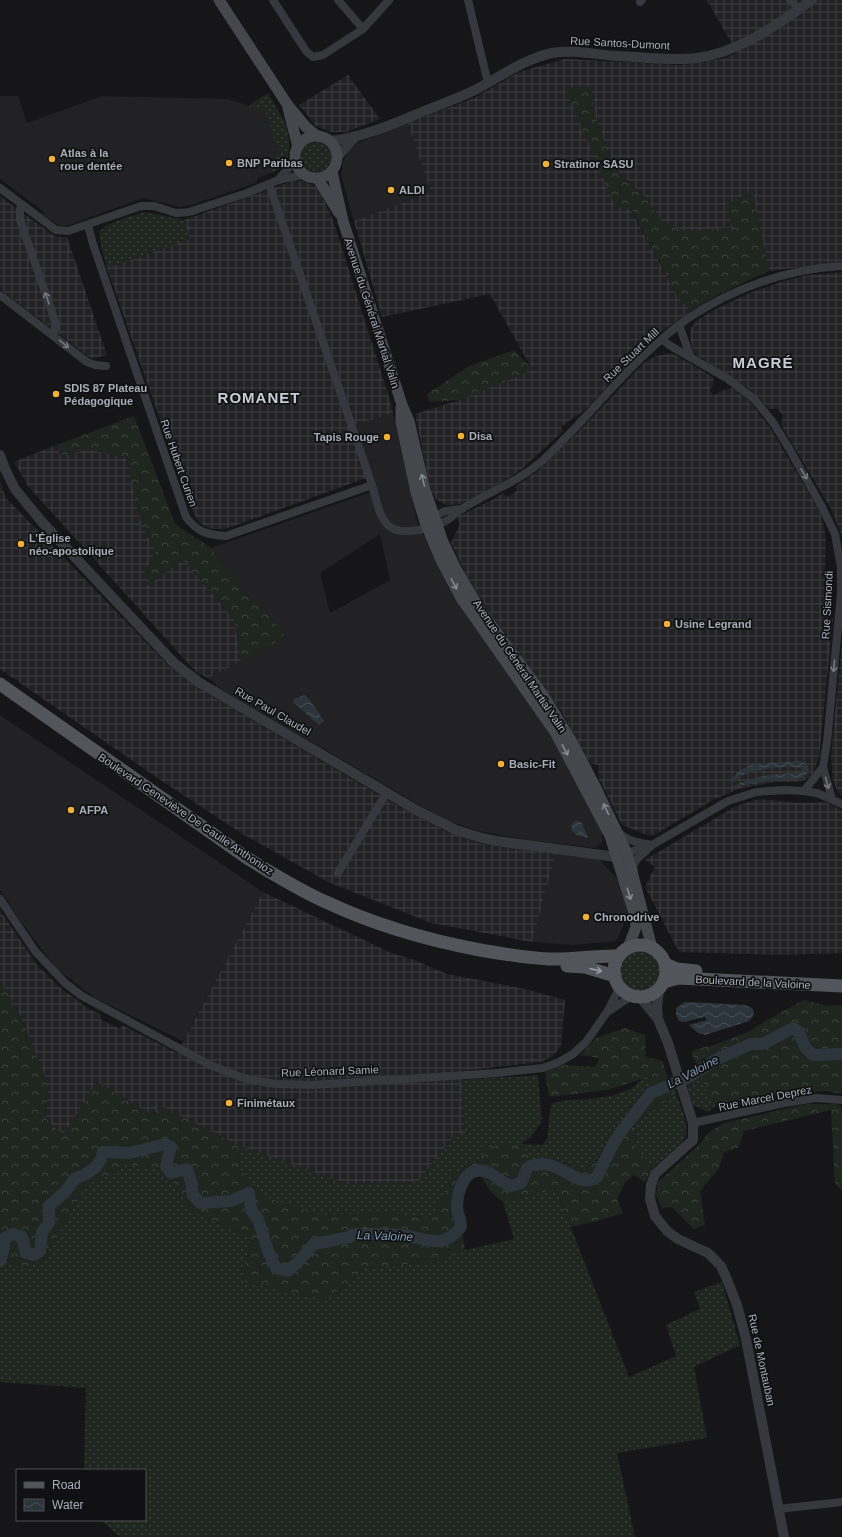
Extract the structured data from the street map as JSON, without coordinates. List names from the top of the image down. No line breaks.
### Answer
{"streets":{"main road":["Avenue du Général Martial Valin","Boulevard Geneviève De Gaulle Anthonioz","Boulevard de la Valoine"],"street":["Rue Santos-Dumont","Rue Stuart Mill","Rue Hubert Curien","Rue Sismondi","Rue Paul Claudel","Rue Léonard Samie","Rue Marcel Deprez","Rue de Montauban"]},"crossings":[["Rue Santos-Dumont","Avenue du Général Martial Valin"],["Avenue du Général Martial Valin","Rue Stuart Mill"],["Avenue du Général Martial Valin","Rue Paul Claudel"],["Avenue du Général Martial Valin","Boulevard Geneviève De Gaulle Anthonioz"],["Avenue du Général Martial Valin","Boulevard de la Valoine"],["Rue Stuart Mill","Rue Sismondi"],["Boulevard Geneviève De Gaulle Anthonioz","Boulevard de la Valoine"],["Rue Marcel Deprez","Rue de Montauban"]],"one_way":["Rue Sismondi"],"districts":["MAGRÉ","ROMANET"],"water":["La Valoine"],"places":["Atlas à la roue dentée","BNP Paribas","Stratinor SASU","ALDI","SDIS 87 Plateau Pédagogique","Disa","Tapis Rouge","L’Église néo-apostolique","Usine Legrand","Basic-Fit","AFPA","Chronodrive","Finimétaux"],"legend":["Road","Water"]}
